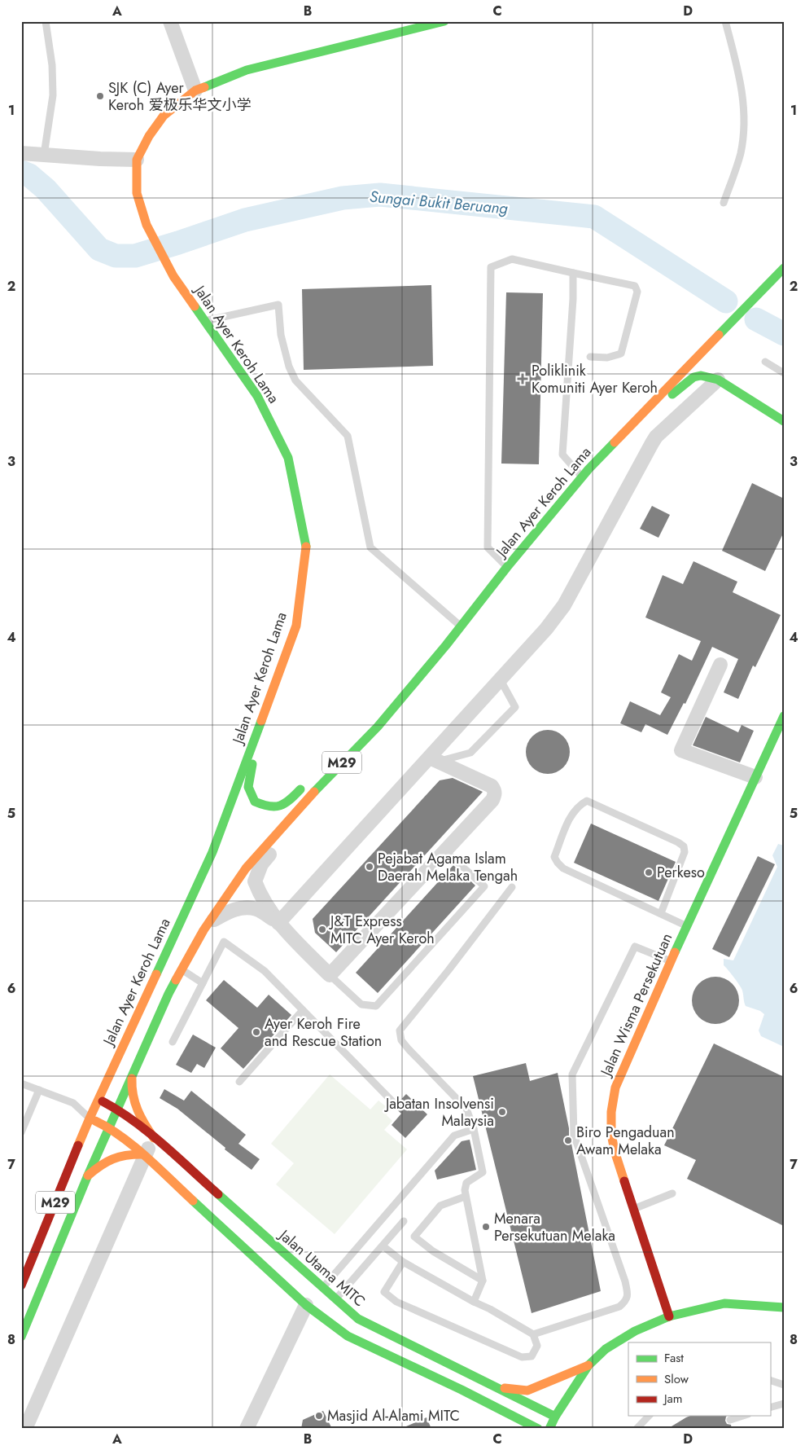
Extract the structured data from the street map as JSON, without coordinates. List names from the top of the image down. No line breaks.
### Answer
{"streets":{"main road":["Jalan Ayer Keroh Lama","M29","Jalan Wisma Persekutuan","Jalan Utama MITC"]},"crossings":[["Jalan Ayer Keroh Lama","Jalan Utama MITC"]],"water":["Sungai Bukit Beruang"],"places":{"other":["SJK (C) Ayer Keroh 爱极乐华文小学","Pejabat Agama Islam Daerah Melaka Tengah","Perkeso","J&T Express MITC Ayer Keroh","Ayer Keroh Fire and Rescue Station","Jabatan Insolvensi Malaysia","Biro Pengaduan Awam Melaka","Menara Persekutuan Melaka","Masjid Al-Alami MITC"],"health":["Poliklinik Komuniti Ayer Keroh"]},"legend":["Fast","Slow","Jam"],"grid":{"columns":["A","B","C","D"],"rows":["1","2","3","4","5","6","7","8"]}}
